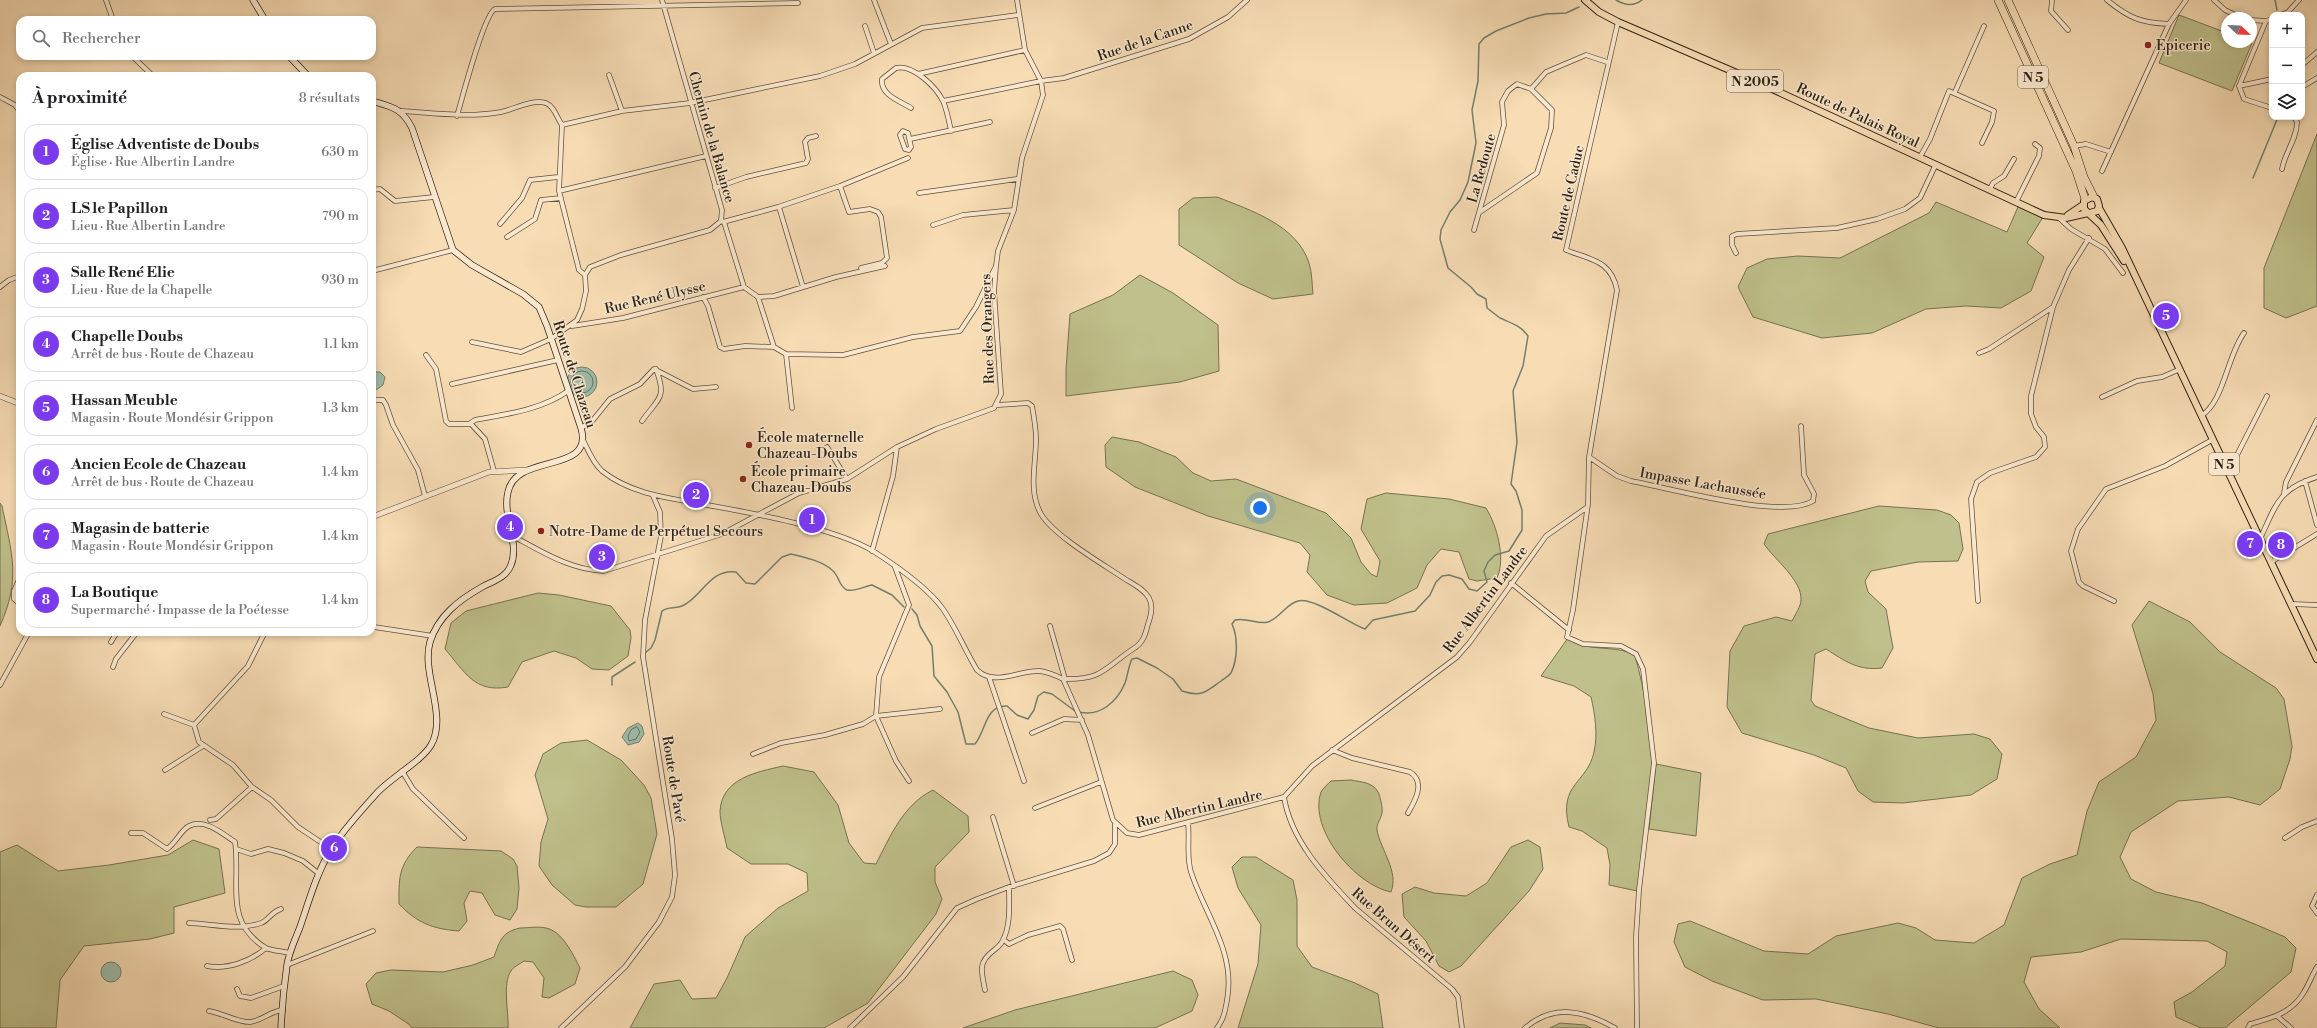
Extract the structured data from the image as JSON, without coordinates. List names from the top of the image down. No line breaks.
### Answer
{"streets":{"highway":["N 5"],"main road":["N 2005","Route de Palais Royal","Route de Chazeau"],"street":["Rue de la Canne","Chemin de la Balance","La Redoute","Route de Caduc","Rue René Ulysse","Rue des Orangers","Impasse Lachaussée","Rue Albertin Landre","Route de Pavé","Rue Brun Désert"]},"crossings":[["Rue de la Canne","Rue des Orangers"],["N 5","Route de Palais Royal"],["Route de Palais Royal","Route de Caduc"],["Route de Caduc","Impasse Lachaussée"],["Route de Caduc","Rue Albertin Landre"],["Rue Albertin Landre","Rue Brun Désert"]],"places":["Epicerie","École maternelle Chazeau-Doubs","École primaire Chazeau-Doubs","Notre-Dame de Perpétuel Secours"],"north":"bottom right","page":{"map_buttons":["+","−"],"search":"Rechercher","heading":["À proximité","8 résultats"],"list":[{"mark":"1","name":"Église Adventiste de Doubs","note":"Église · Rue Albertin Landre","value":"630 m"},{"mark":"2","name":"LS le Papillon","note":"Lieu · Rue Albertin Landre","value":"790 m"},{"mark":"3","name":"Salle René Elie","note":"Lieu · Rue de la Chapelle","value":"930 m"},{"mark":"4","name":"Chapelle Doubs","note":"Arrêt de bus · Route de Chazeau","value":"1.1 km"},{"mark":"5","name":"Hassan Meuble","note":"Magasin · Route Mondésir Grippon","value":"1.3 km"},{"mark":"6","name":"Ancien Ecole de Chazeau","note":"Arrêt de bus · Route de Chazeau","value":"1.4 km"},{"mark":"7","name":"Magasin de batterie","note":"Magasin · Route Mondésir Grippon","value":"1.4 km"},{"mark":"8","name":"La Boutique","note":"Supermarché · Impasse de la Poétesse","value":"1.4 km"}],"pins":["5","2","1","4","7","8","3","6"]}}
